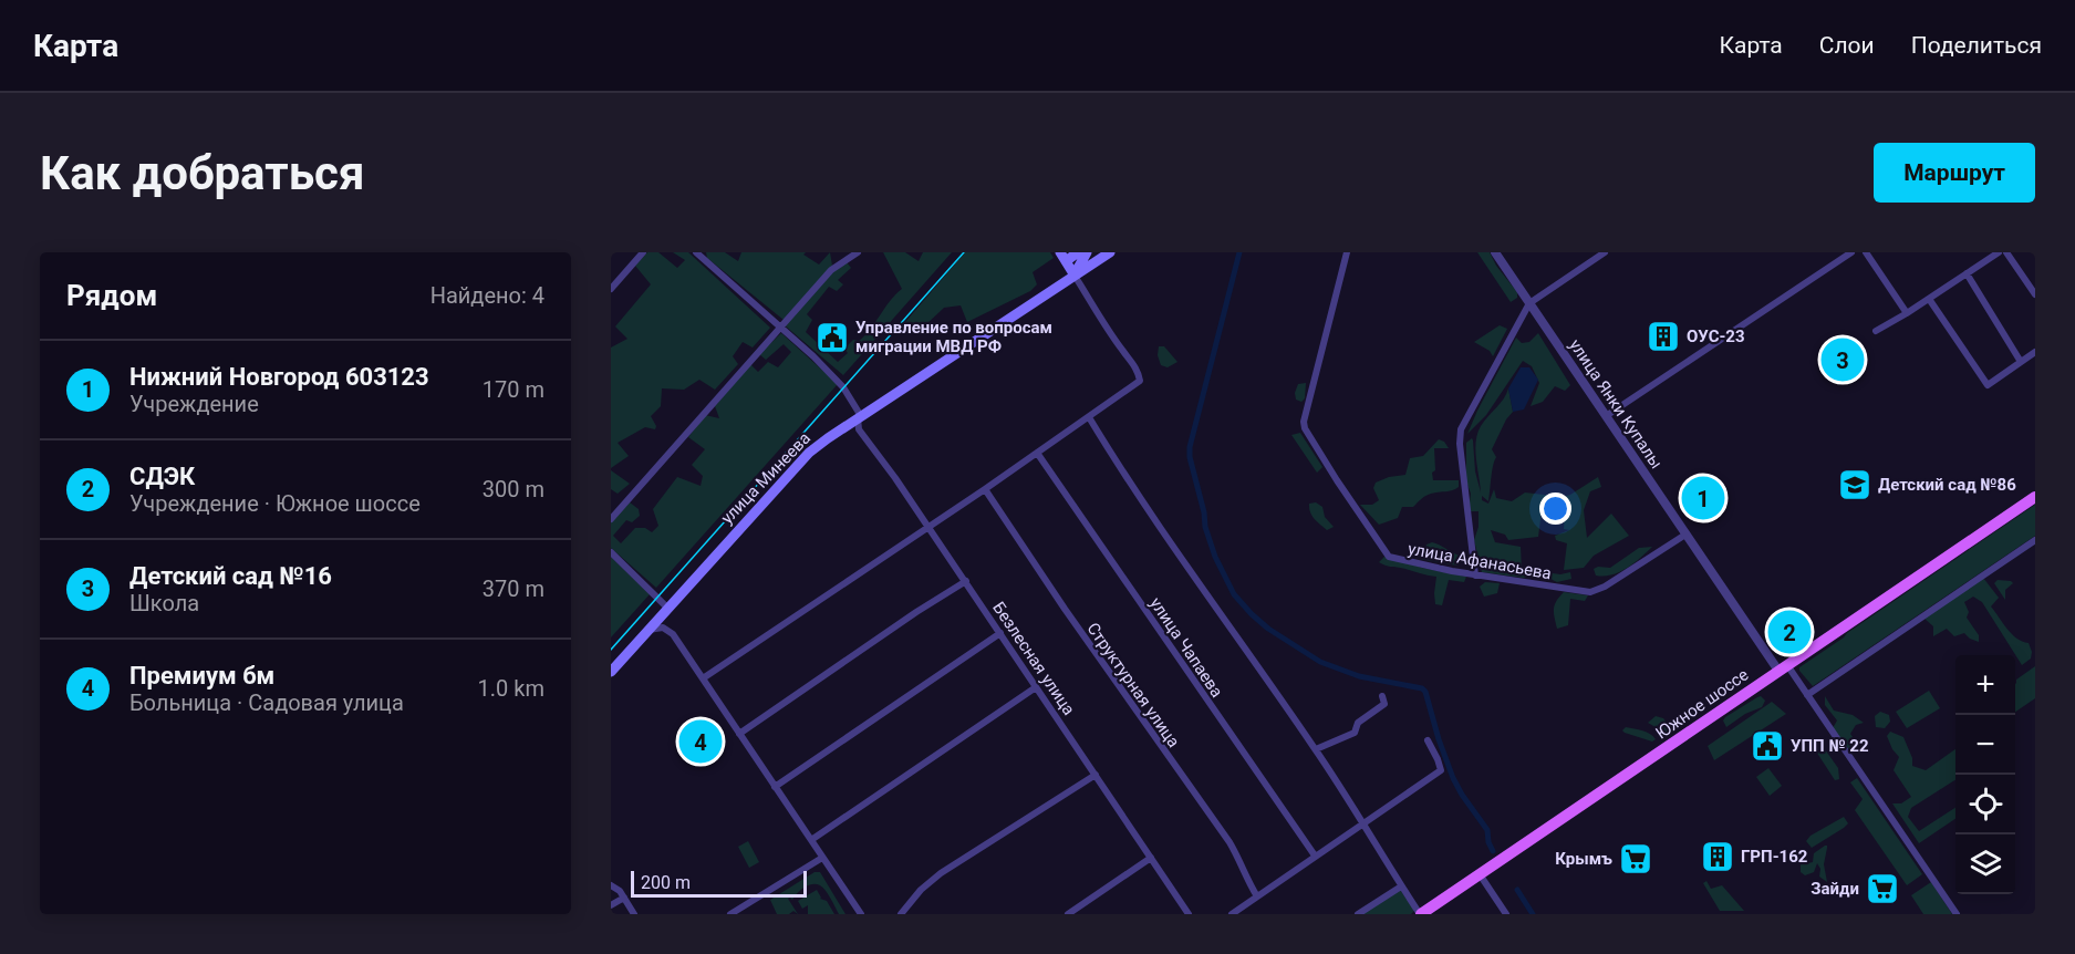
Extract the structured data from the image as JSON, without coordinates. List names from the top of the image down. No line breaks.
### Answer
{"streets":{"main road":["улица Минеева","Южное шоссе"],"street":["улица Янки Купалы","улица Афанасьева","улица Чапаева","Безлесная улица","Структурная улица"]},"crossings":[["улица Янки Купалы","улица Афанасьева"],["улица Янки Купалы","Южное шоссе"],["улица Минеева","Безлесная улица"]],"places":{"building":["ОУС-23","ГРП-162"],"public building":["Управление по вопросам миграции МВД РФ","УПП № 22"],"school or university":["Детский сад №86"],"supermarket":["Крымъ","Зайди"]},"scale_bar":"200 m","page":{"header":"Карта","nav":["Карта","Слои","Поделиться"],"buttons":"Маршрут","title":"Как добраться","heading":["Рядом","Найдено: 4"],"pins":["3","1","2","4"],"list":[{"mark":"1","name":"Нижний Новгород 603123","note":"Учреждение","value":"170 m"},{"mark":"2","name":"СДЭК","note":"Учреждение · Южное шоссе","value":"300 m"},{"mark":"3","name":"Детский сад №16","note":"Школа","value":"370 m"},{"mark":"4","name":"Премиум бм","note":"Больница · Садовая улица","value":"1.0 km"}],"map_buttons":["+","−"],"scale":"200 m"}}
